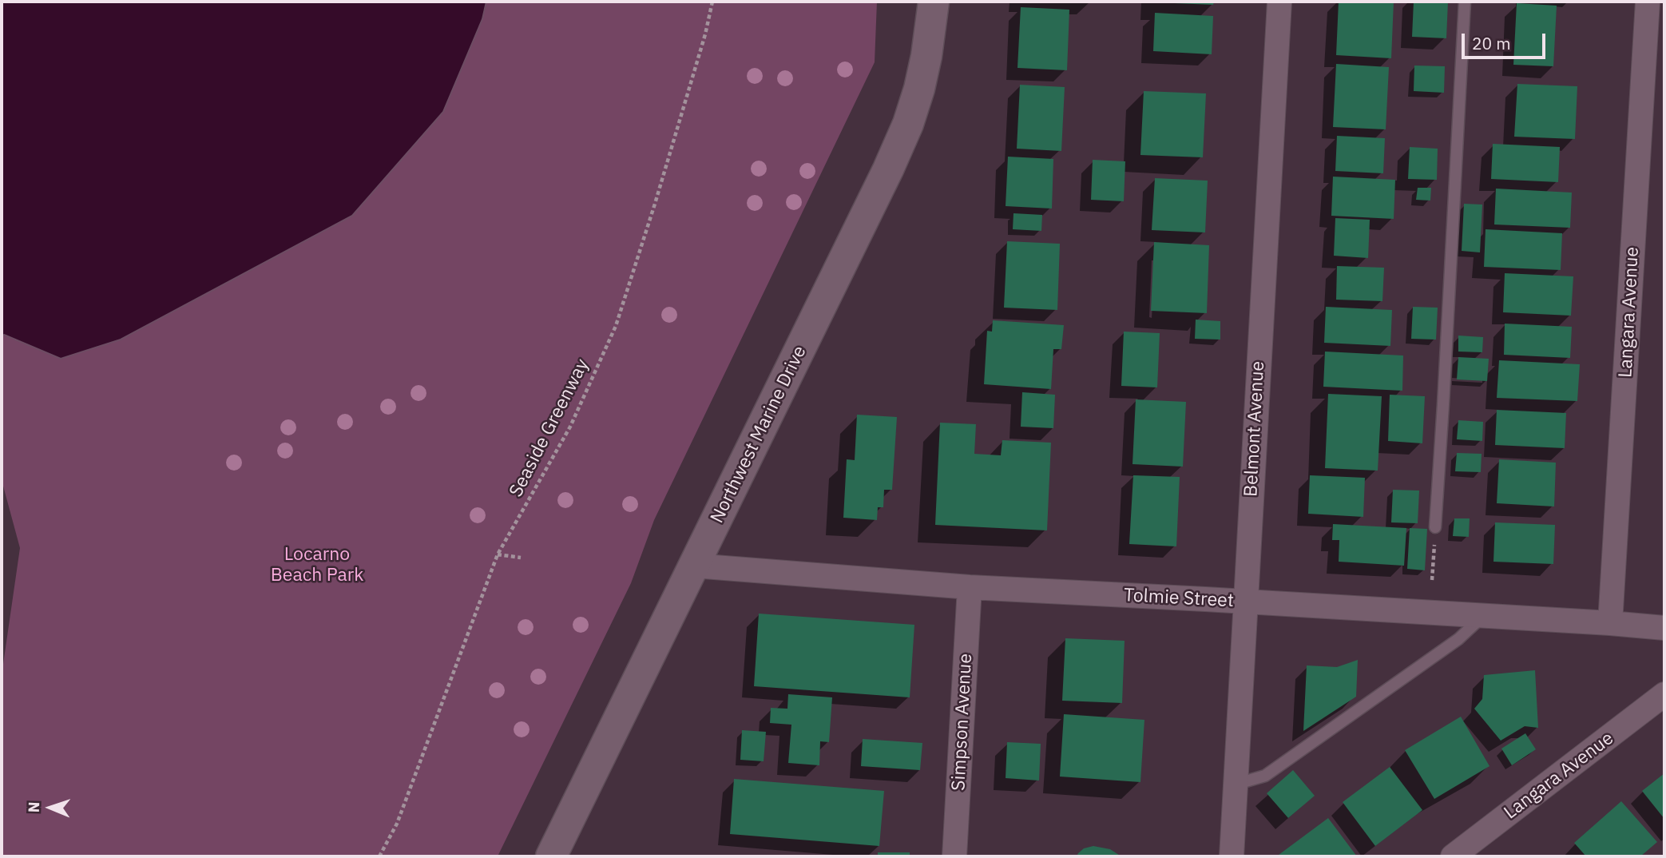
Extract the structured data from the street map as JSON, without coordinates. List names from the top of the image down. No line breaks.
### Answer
{"streets":{"street":["Langara Avenue","Belmont Avenue","Northwest Marine Drive","Tolmie Street","Simpson Avenue"],"path":["Seaside Greenway"]},"crossings":[["Langara Avenue","Tolmie Street"],["Belmont Avenue","Tolmie Street"],["Northwest Marine Drive","Tolmie Street"],["Tolmie Street","Simpson Avenue"]],"parks":["Locarno Beach Park"],"scale_bar":"20 m","north":"left"}
